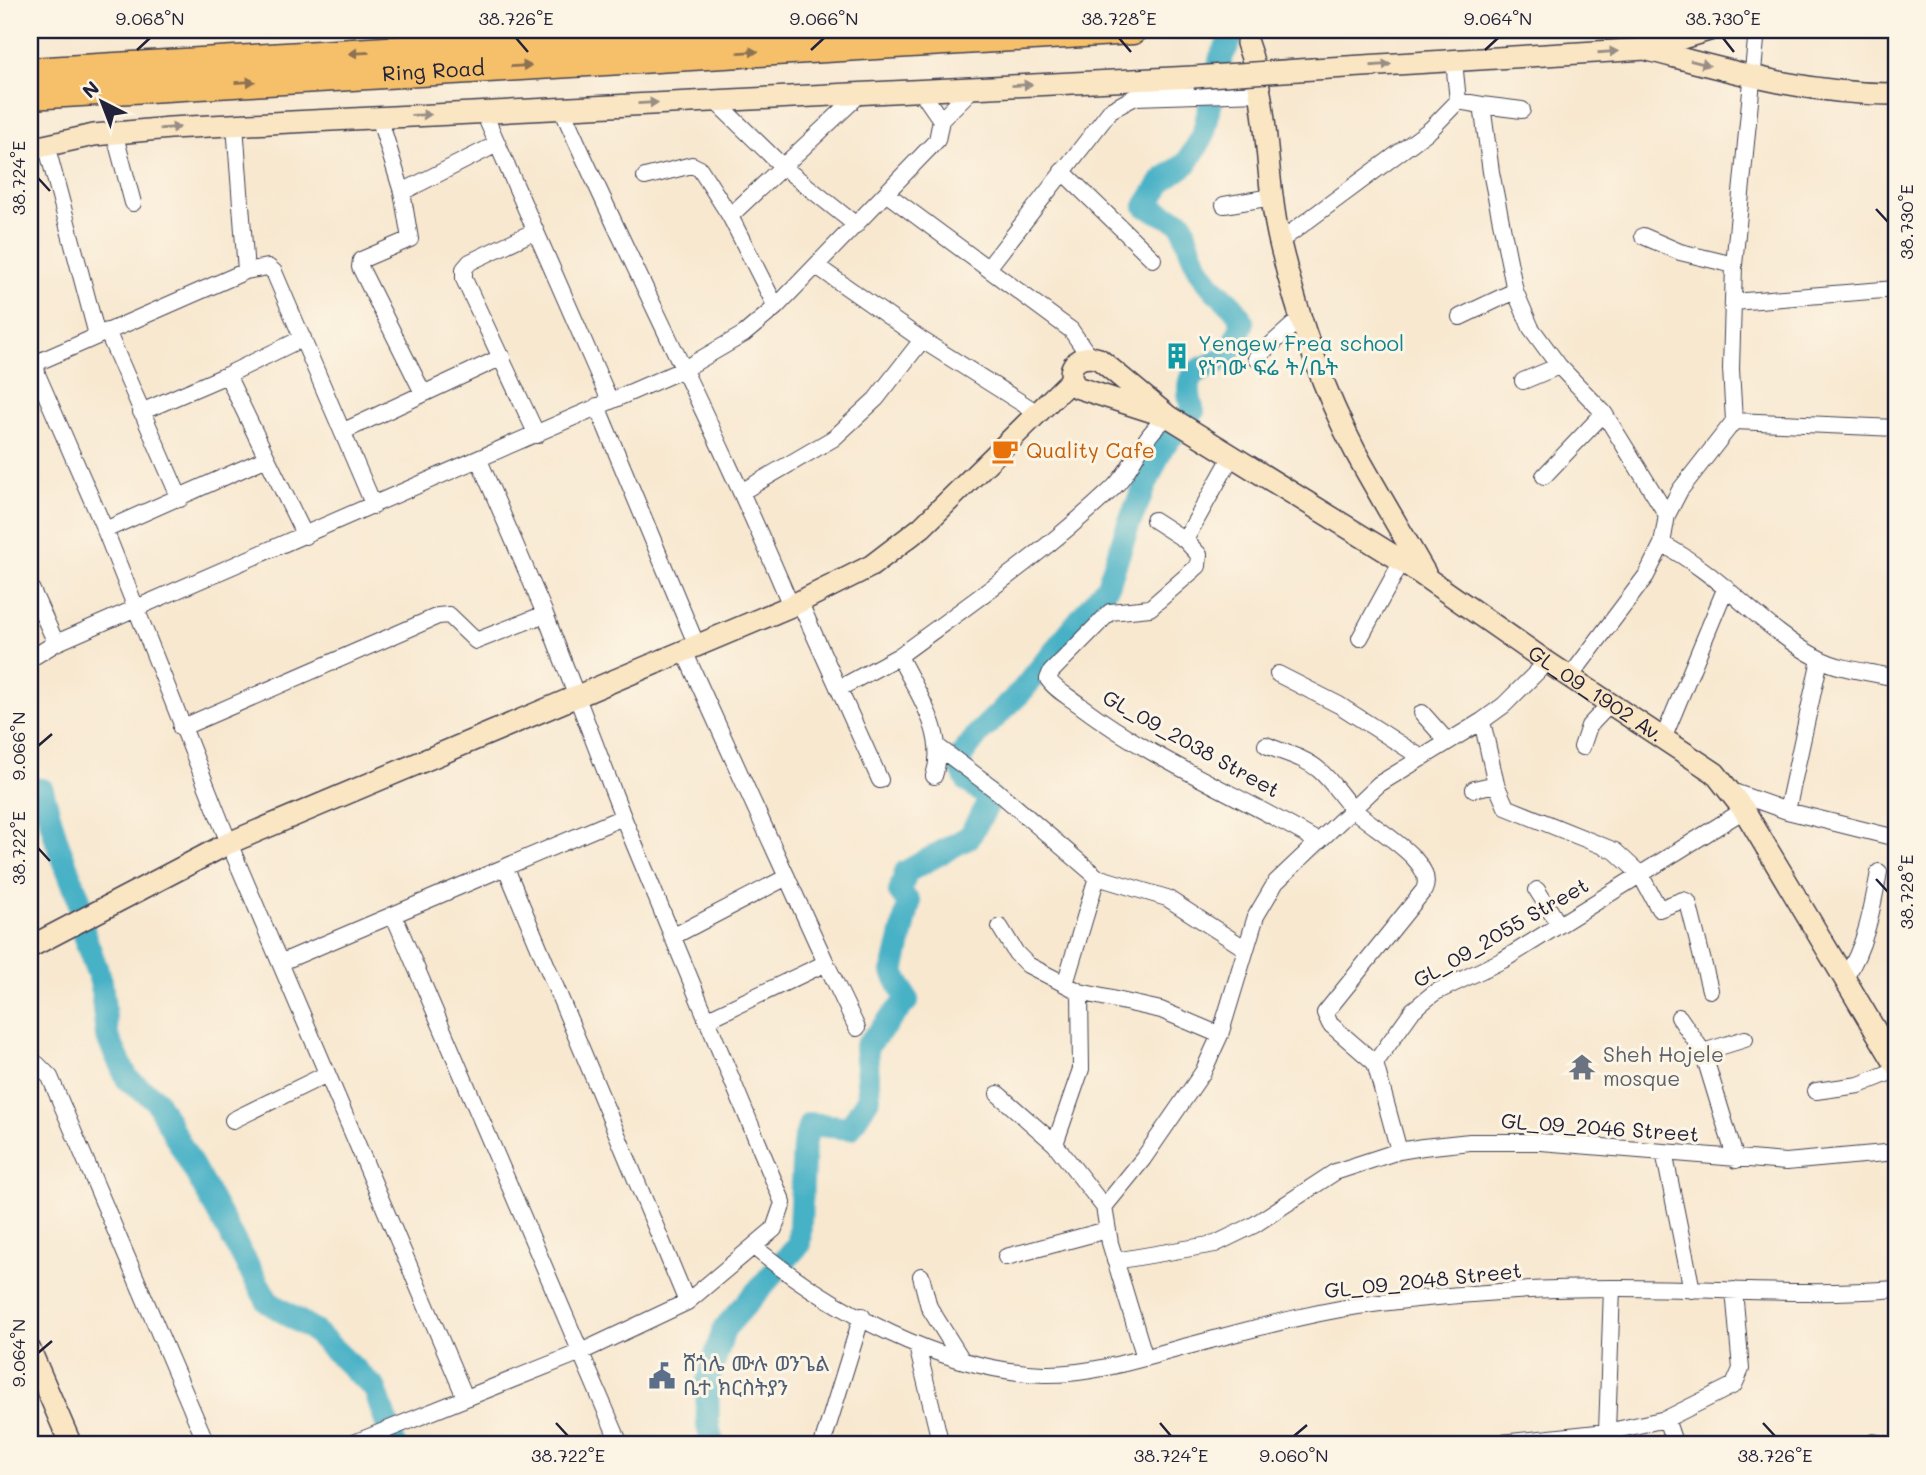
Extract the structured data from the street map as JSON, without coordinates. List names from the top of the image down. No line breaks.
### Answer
{"streets":{"highway":["Ring Road"],"main road":["GL_09_1902 Av."],"street":["GL_09_2038 Street","GL_09_2055 Street","GL_09_2046 Street","GL_09_2048 Street"]},"crossings":[["GL_09_1902 Av.","GL_09_2055 Street"]],"places":{"building":["Yengew Frea school የነገው ፍሬ ት/ቤት"],"cafe":["Quality Cafe"],"temple":["Sheh Hojele mosque"],"public building":["ሸጎሌ ሙሉ ወንጌል ቤተ ክርስትያን"]},"north":"top left","coordinates":["9.068°N","38.726°E","9.066°N","38.728°E","9.064°N","38.730°E","38.724°E","38.722°E","9.060°N"]}
